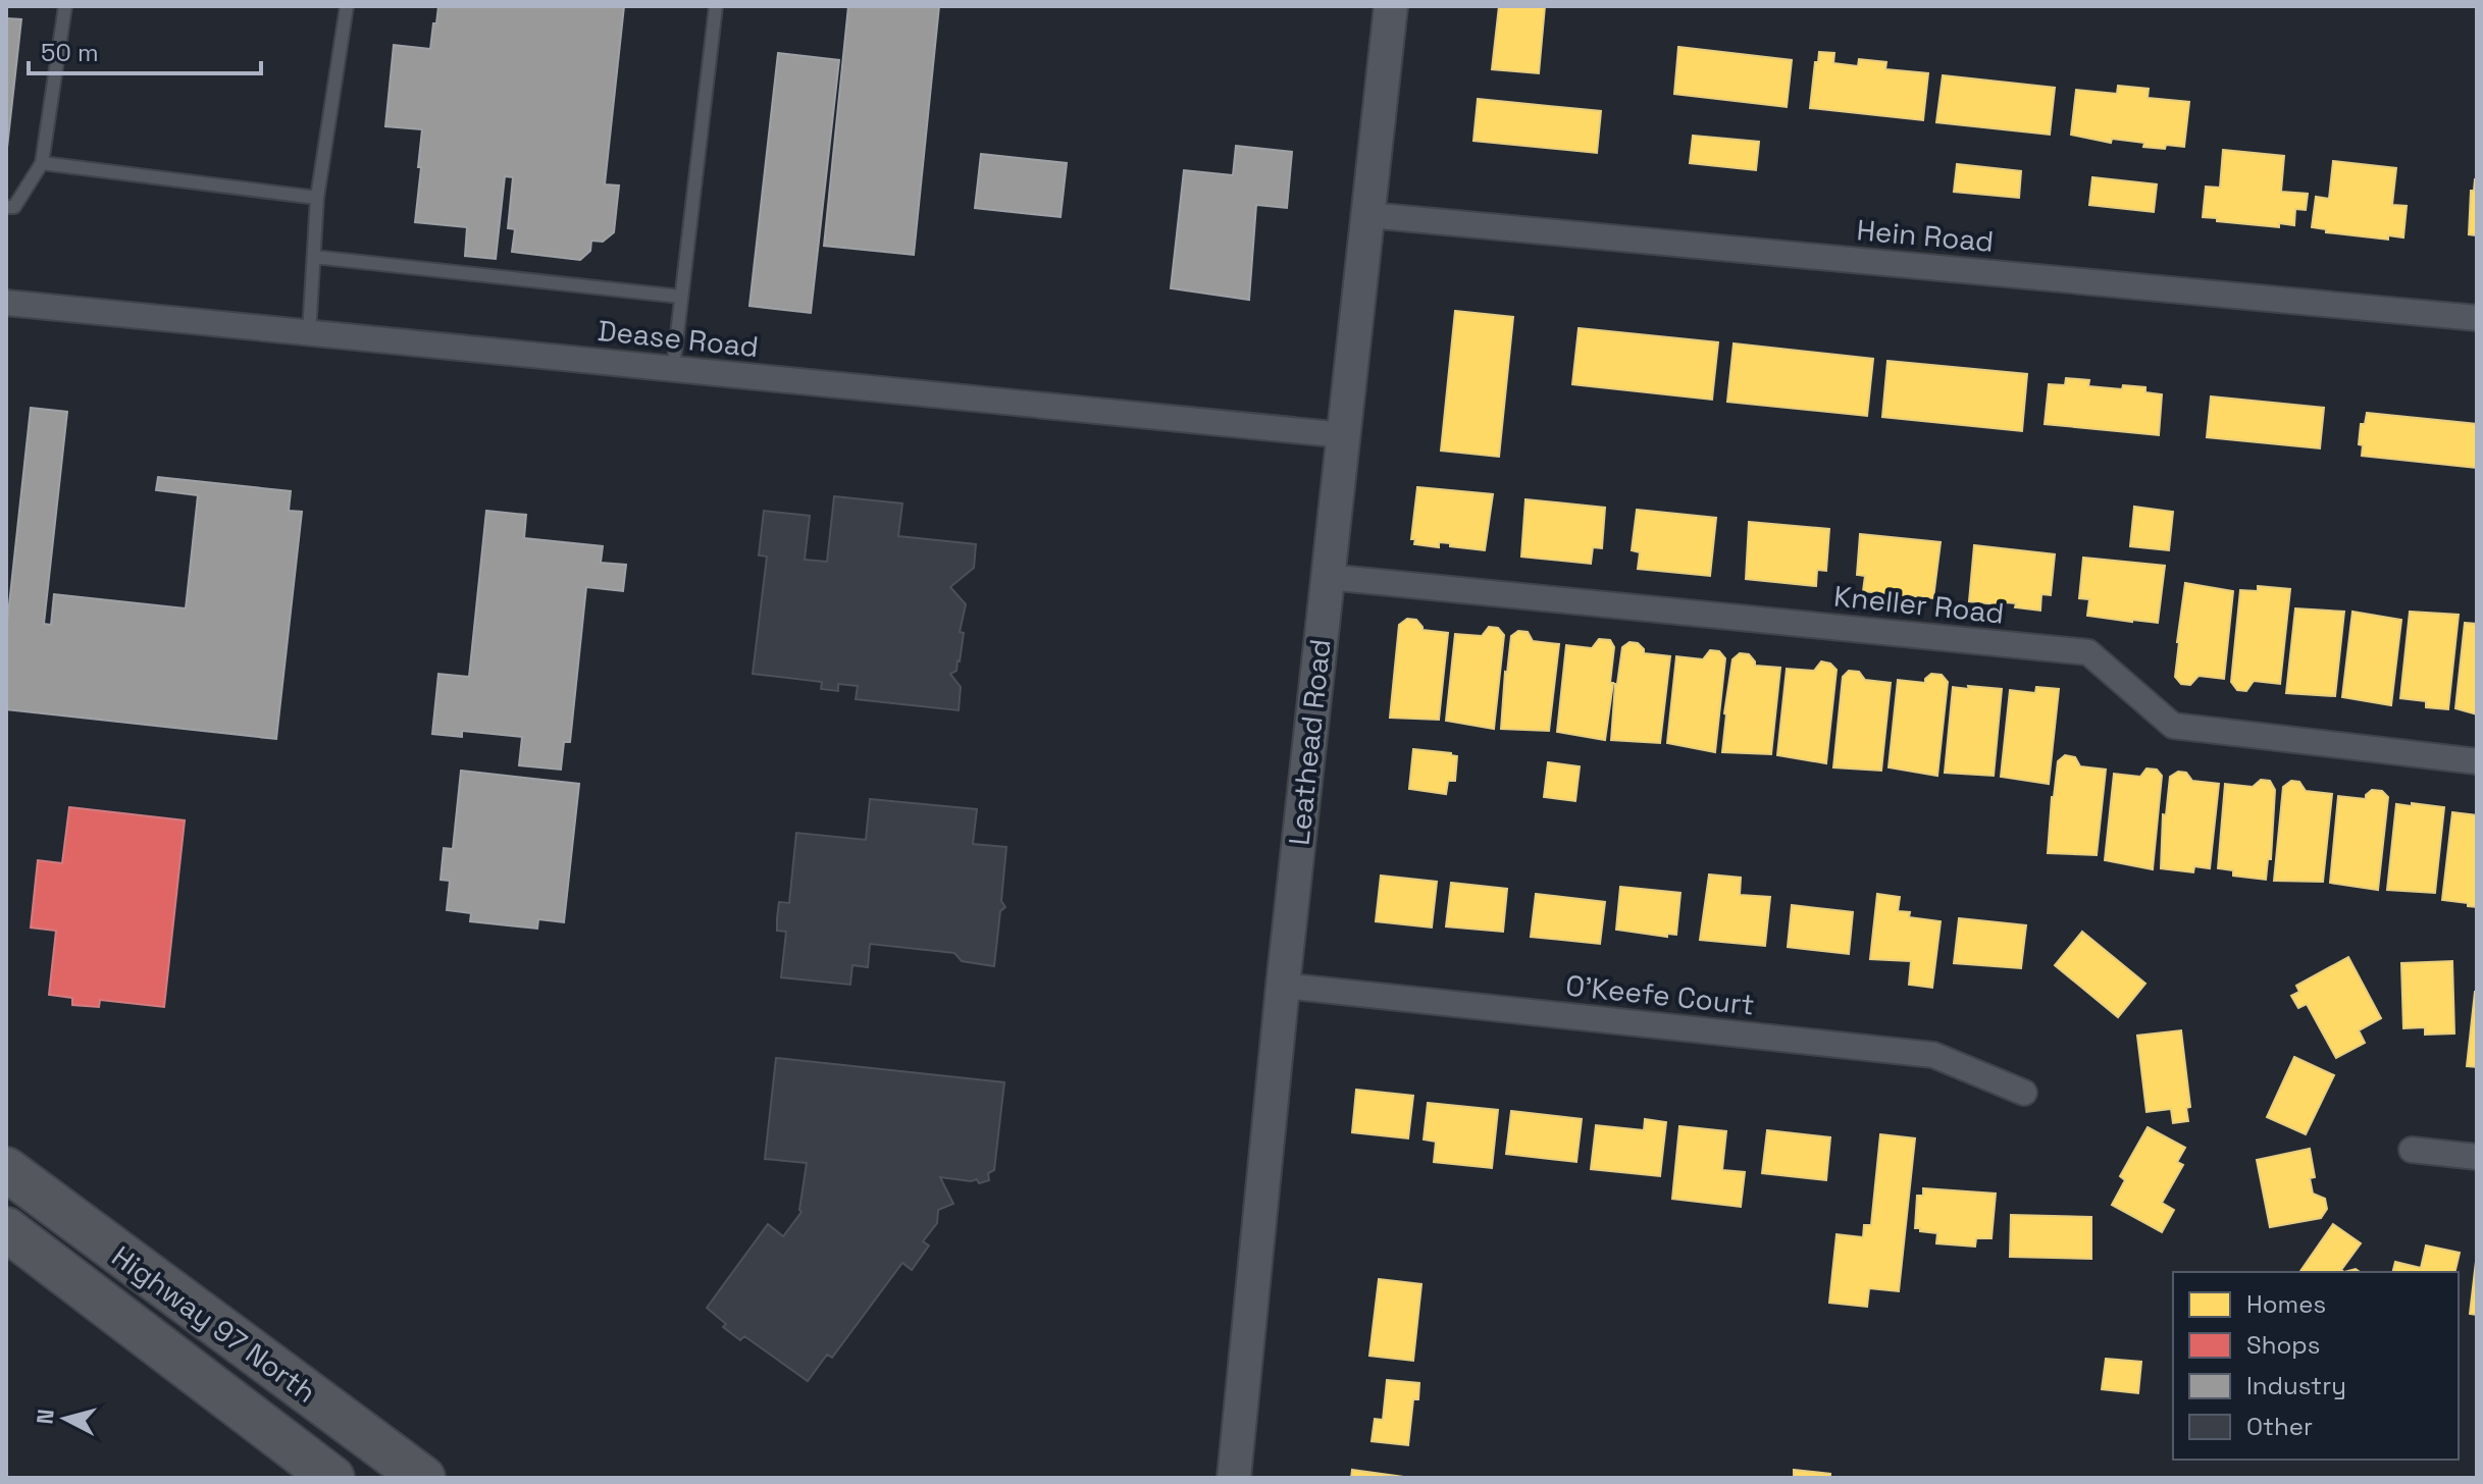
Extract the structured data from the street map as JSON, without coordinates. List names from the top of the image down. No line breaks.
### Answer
{"streets":{"highway":["Highway 97 North"],"street":["Hein Road","Dease Road","Kneller Road","Leathead Road","O'Keefe Court"]},"crossings":[["Hein Road","Leathead Road"],["Dease Road","Leathead Road"],["Kneller Road","Leathead Road"],["Leathead Road","O'Keefe Court"]],"legend":["Homes","Shops","Industry","Other"],"scale_bar":"50 m","north":"left"}
